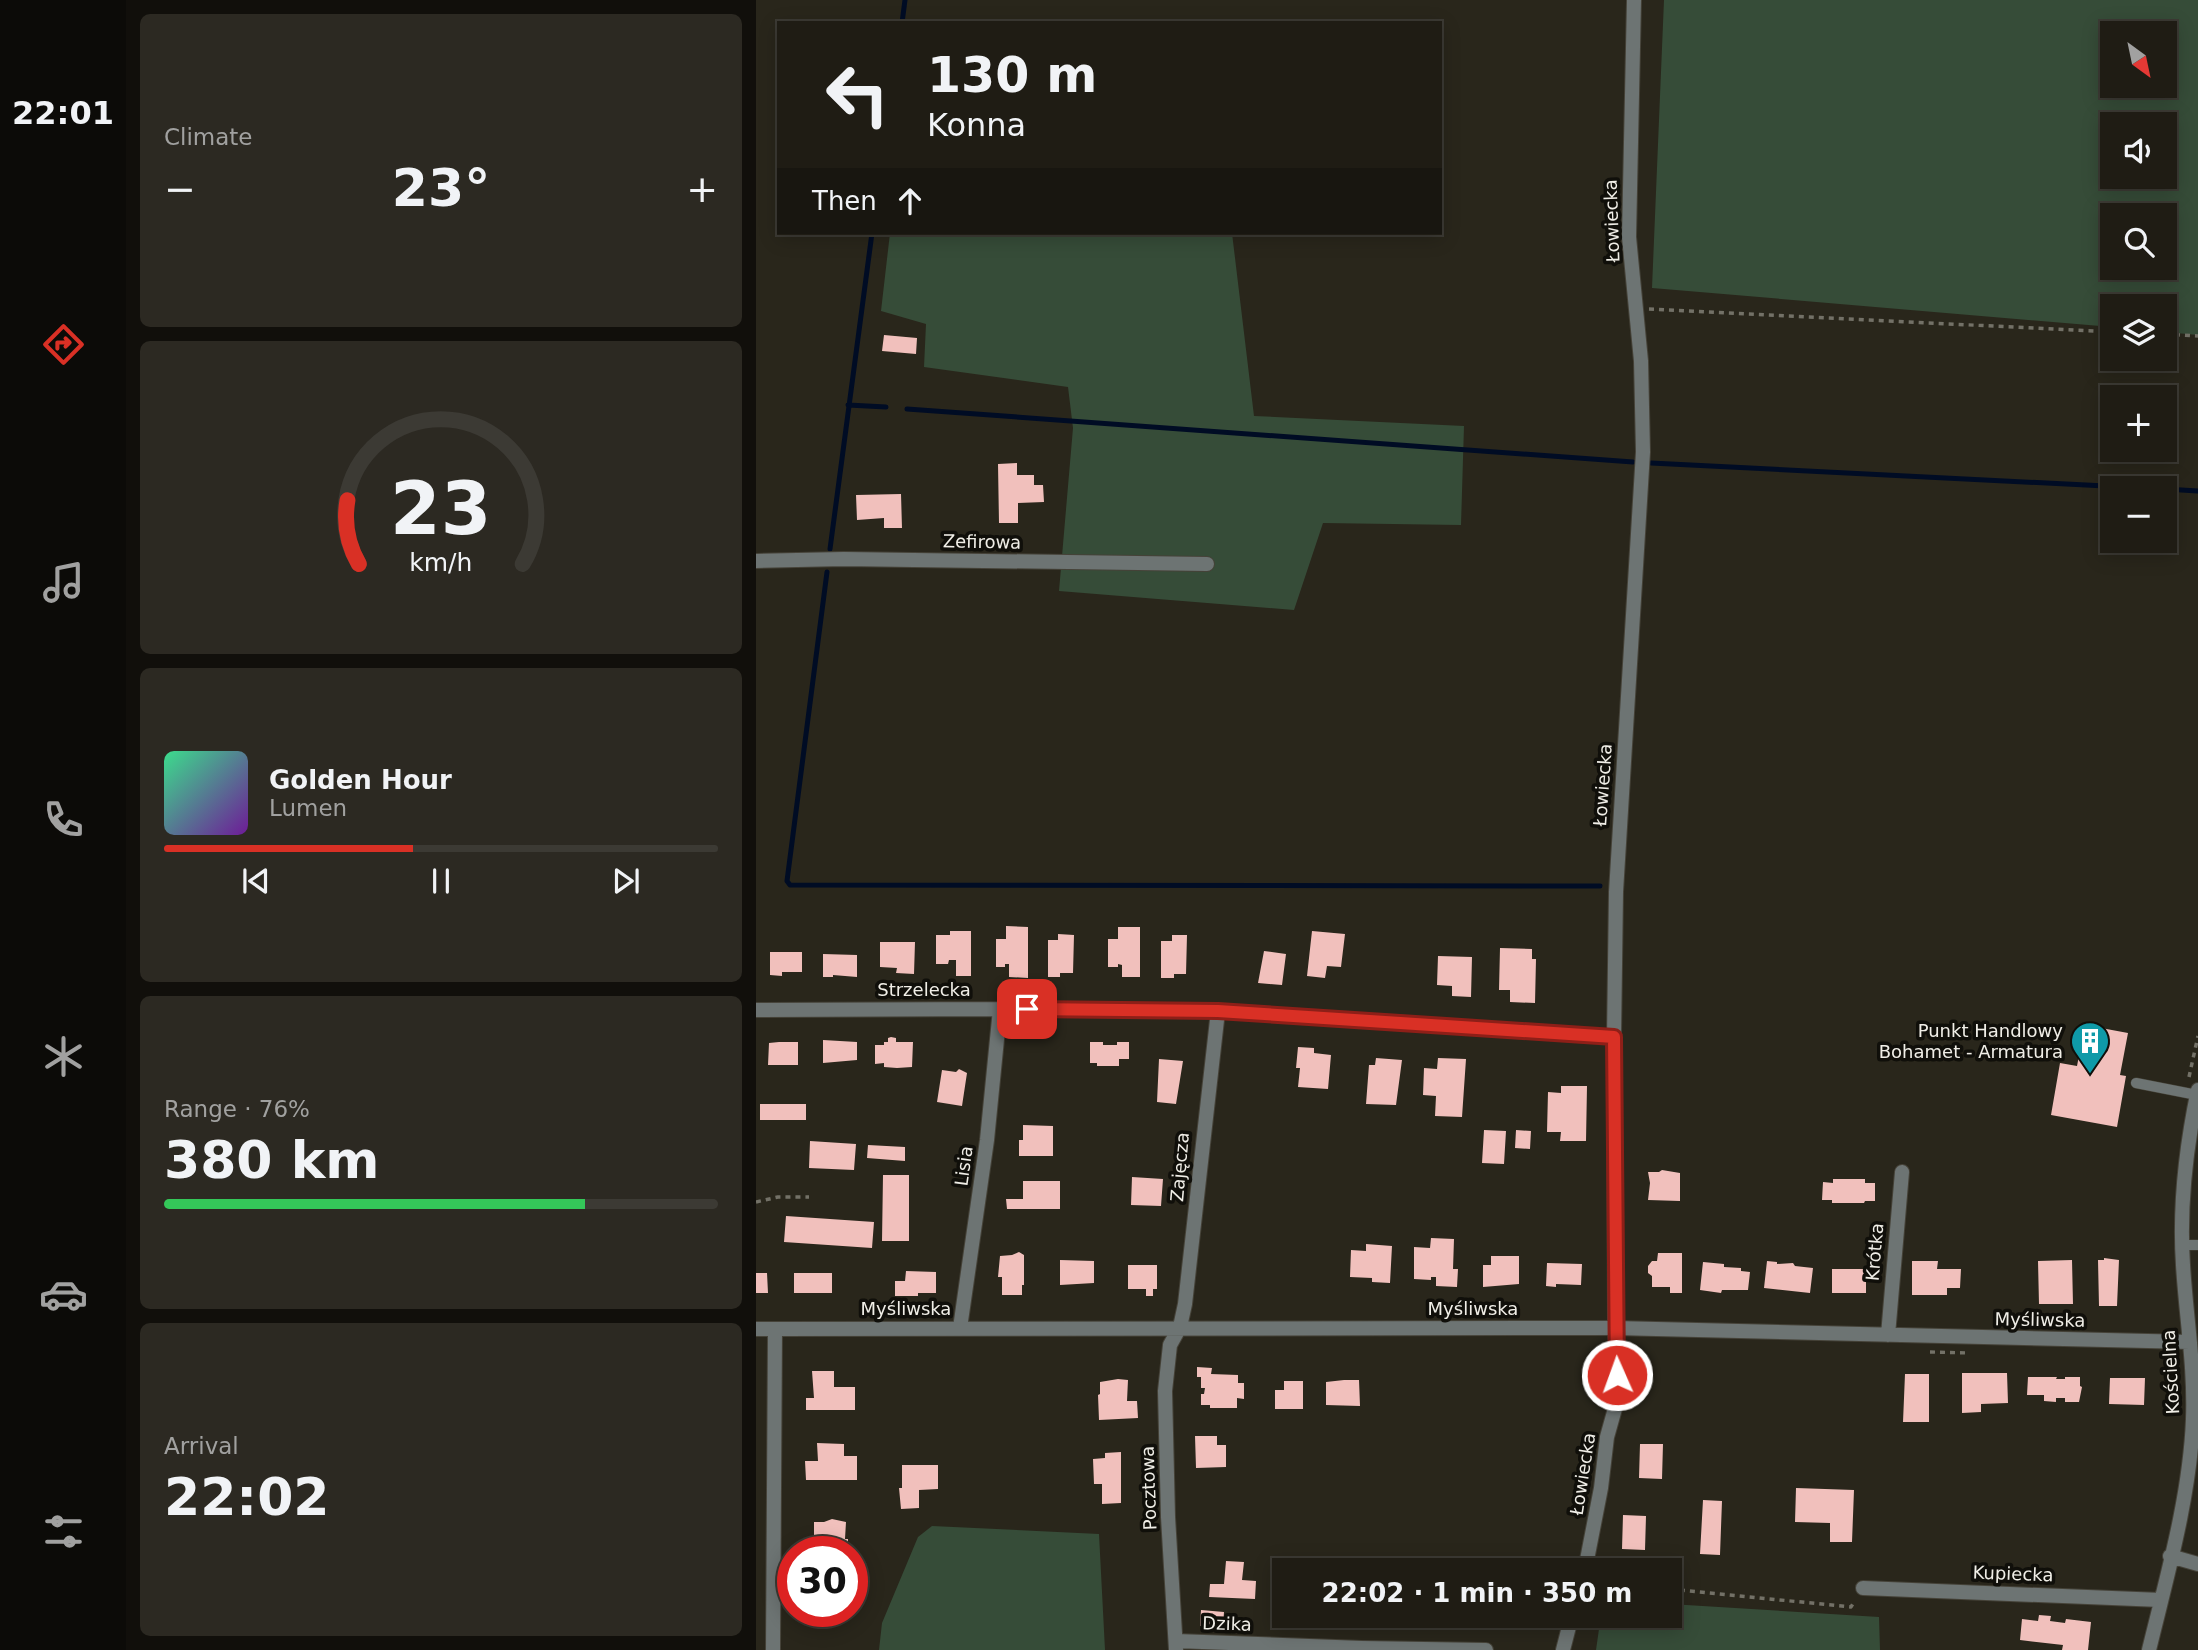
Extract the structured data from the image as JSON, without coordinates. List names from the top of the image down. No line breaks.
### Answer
{"streets":{"street":["Łowiecka","Zefirowa","Strzelecka","Lisia","Zajęcza","Krótka","Myśliwska","Kościelna","Pocztowa","Kupiecka","Dzika"]},"crossings":[["Łowiecka","Strzelecka"],["Łowiecka","Myśliwska"],["Strzelecka","Lisia"],["Strzelecka","Zajęcza"],["Lisia","Myśliwska"],["Zajęcza","Myśliwska"],["Zajęcza","Pocztowa"],["Krótka","Myśliwska"],["Myśliwska","Kościelna"],["Myśliwska","Pocztowa"],["Kościelna","Kupiecka"],["Pocztowa","Dzika"]],"places":{"building":["Punkt Handlowy Bohamet - Armatura"]},"north":"bottom right","page":{"tabs":"22:01","tile":["Climate",["Range · 76%","380 km"],["Arrival","22:02"]],"map_buttons":["+","−"],"turn":["130 m","Konna"],"heat":["−","23°","+"],"then":"Then","song":["Golden Hour","Lumen"],"limit":"30","trip":"22:02 · 1 min · 350 m","gauge":["23","km/h"]}}
